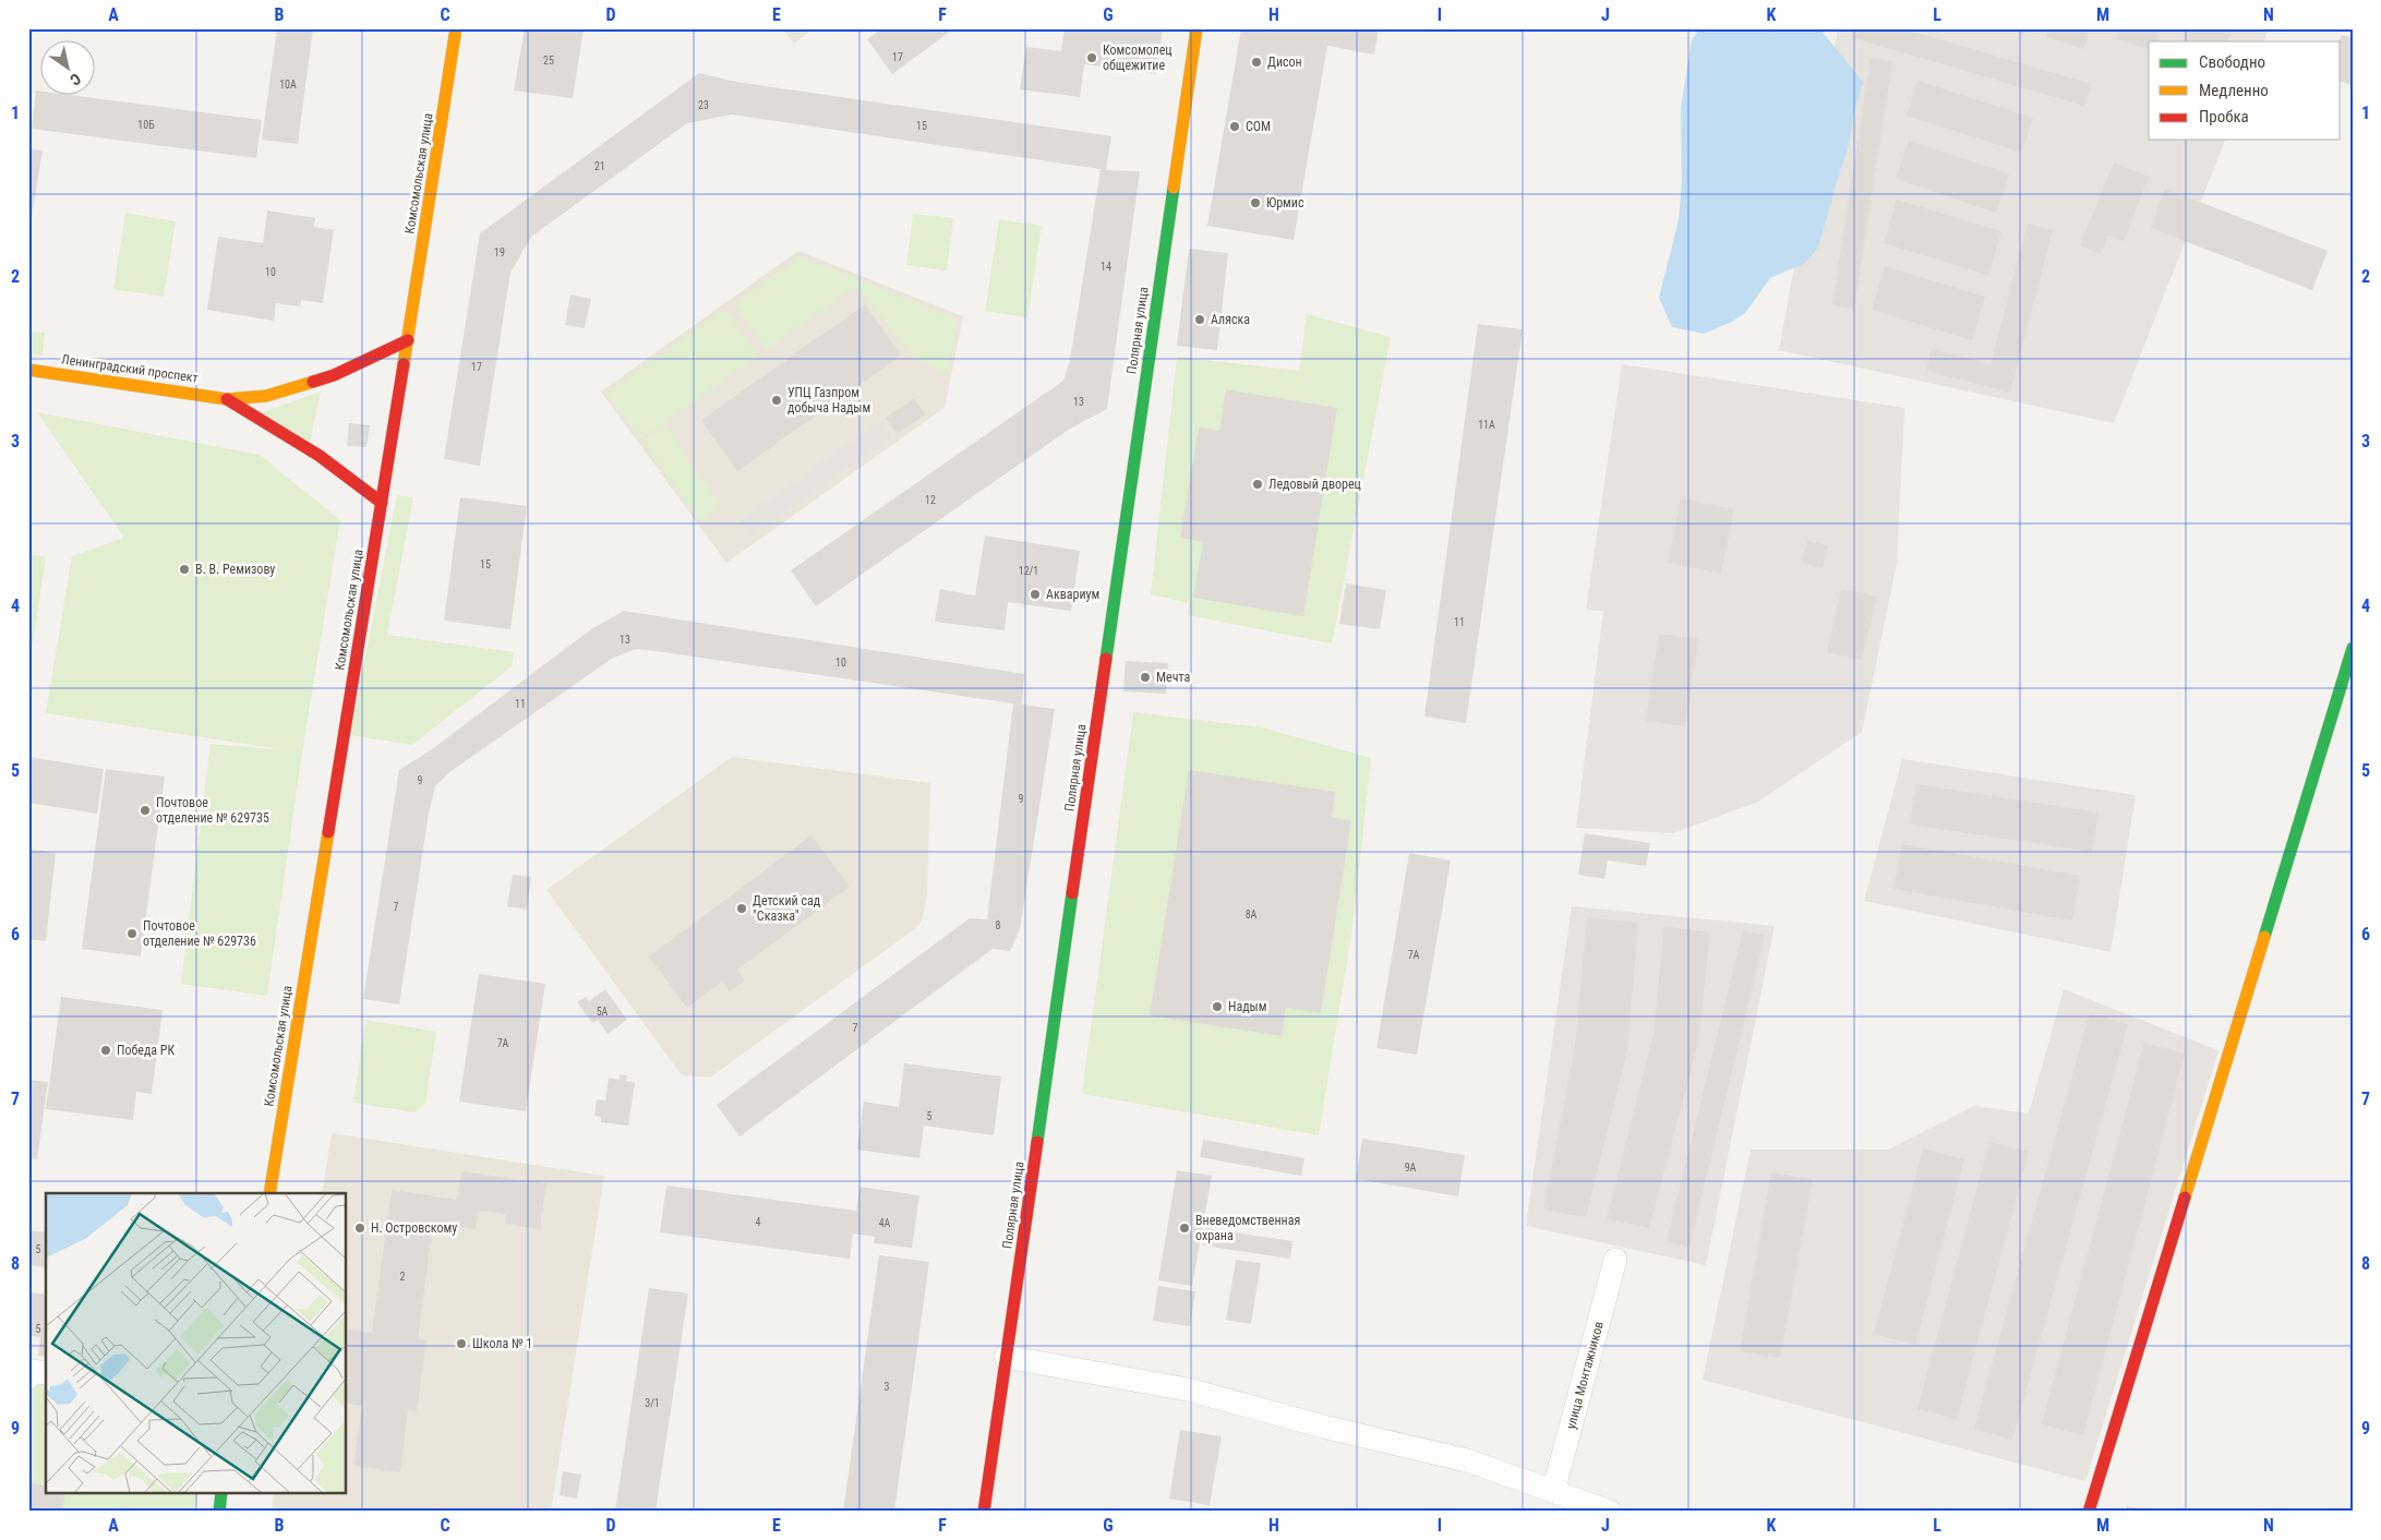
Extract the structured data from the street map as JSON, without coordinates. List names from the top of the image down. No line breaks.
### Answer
{"streets":{"street":["Комсомольская улица","Полярная улица","Ленинградский проспект","улица Монтажников"]},"places":["Комсомолец общежитие","Дисон","СОМ","Юрмис","Аляска","УПЦ Газпром добыча Надым","Ледовый дворец","В. В. Ремизову","Аквариум","Мечта","Почтовое отделение № 629735","Детский сад \"Сказка\"","Почтовое отделение № 629736","Надым","Победа РК","Н. Островскому","Вневедомственная охрана","Школа № 1"],"house_numbers":["17","25","10А","23","10Б","15","21","19","14","10","17","13","11А","12","15","12/1","11","13","10","11","9","9","7","8А","8","7А","5А","7","7А","5","9А","4","4А","5","2","5","3","3/1"],"legend":["Свободно","Медленно","Пробка"],"north":"bottom right","grid":{"columns":["A","B","C","D","E","F","G","H","I","J","K","L","M","N"],"rows":["1","2","3","4","5","6","7","8","9"]}}
